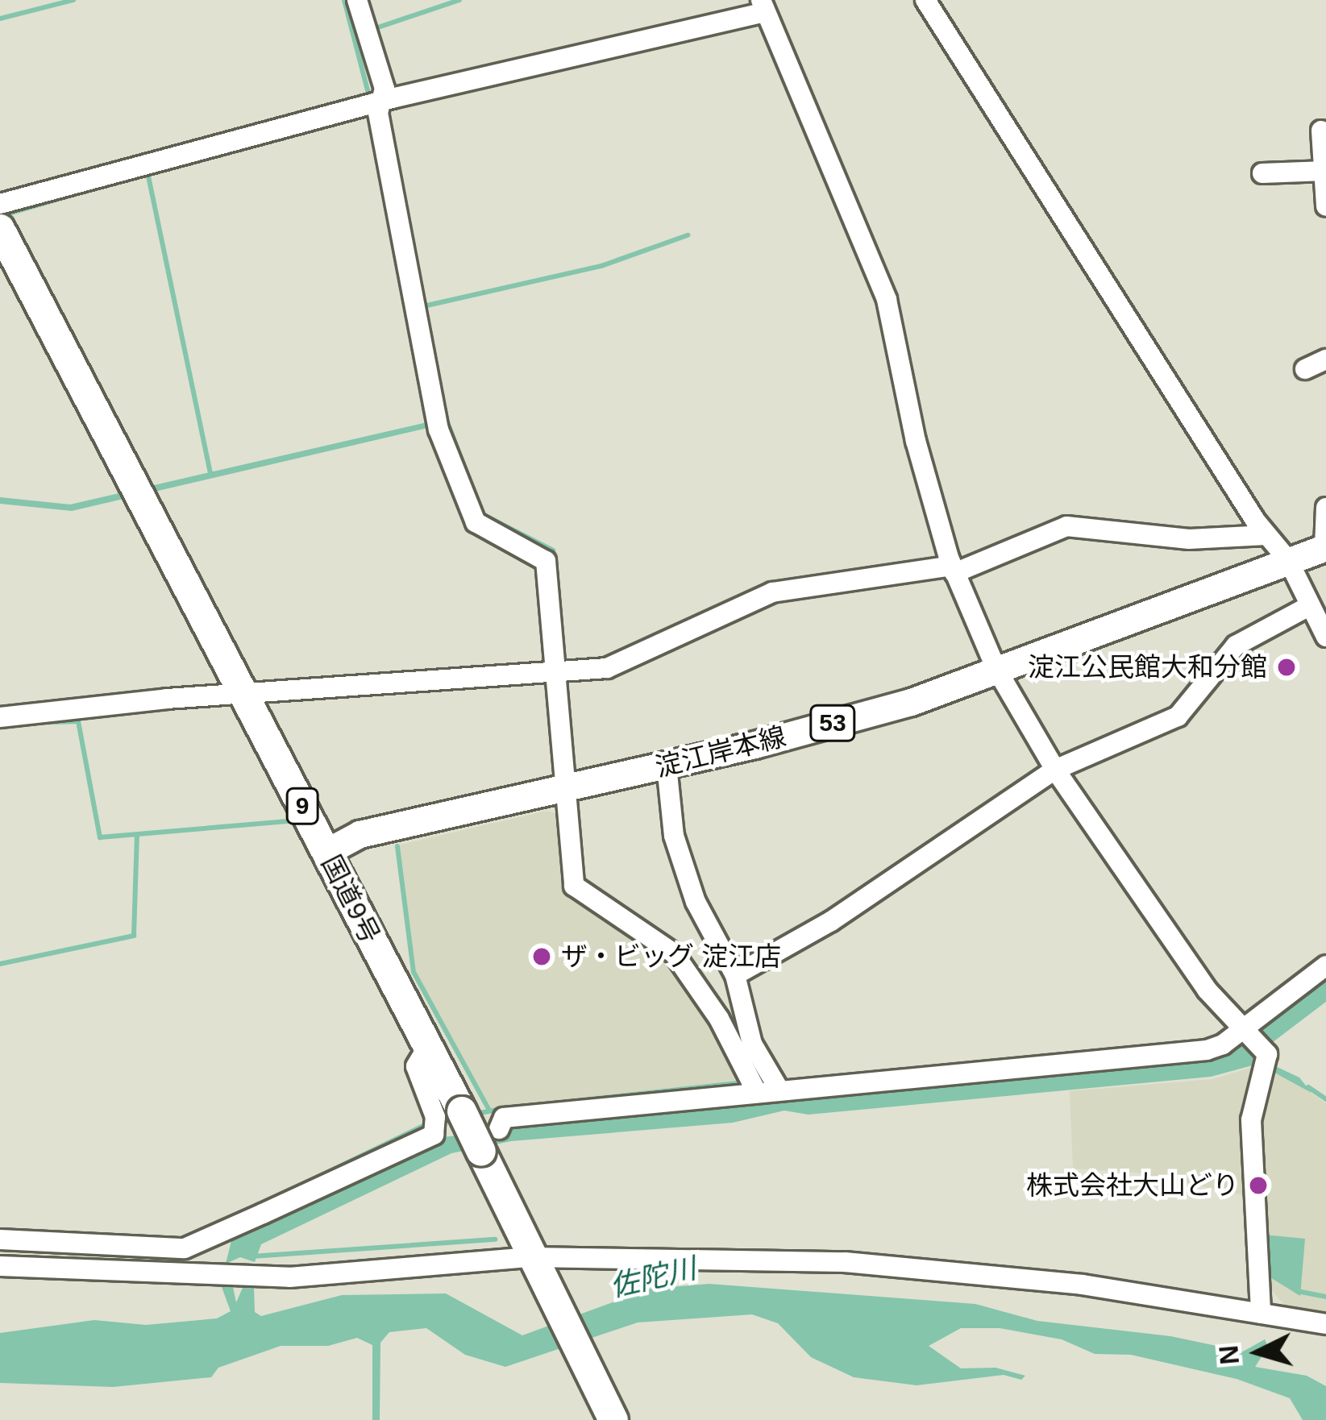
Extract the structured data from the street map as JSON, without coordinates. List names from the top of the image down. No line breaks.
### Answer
{"streets":{"highway":["9","国道9号"],"main road":["53","淀江岸本線"]},"crossings":[["淀江岸本線","国道9号"]],"water":["佐陀川"],"places":["淀江公民館大和分館","ザ・ビッグ 淀江店","株式会社大山どり"],"north":"left"}
